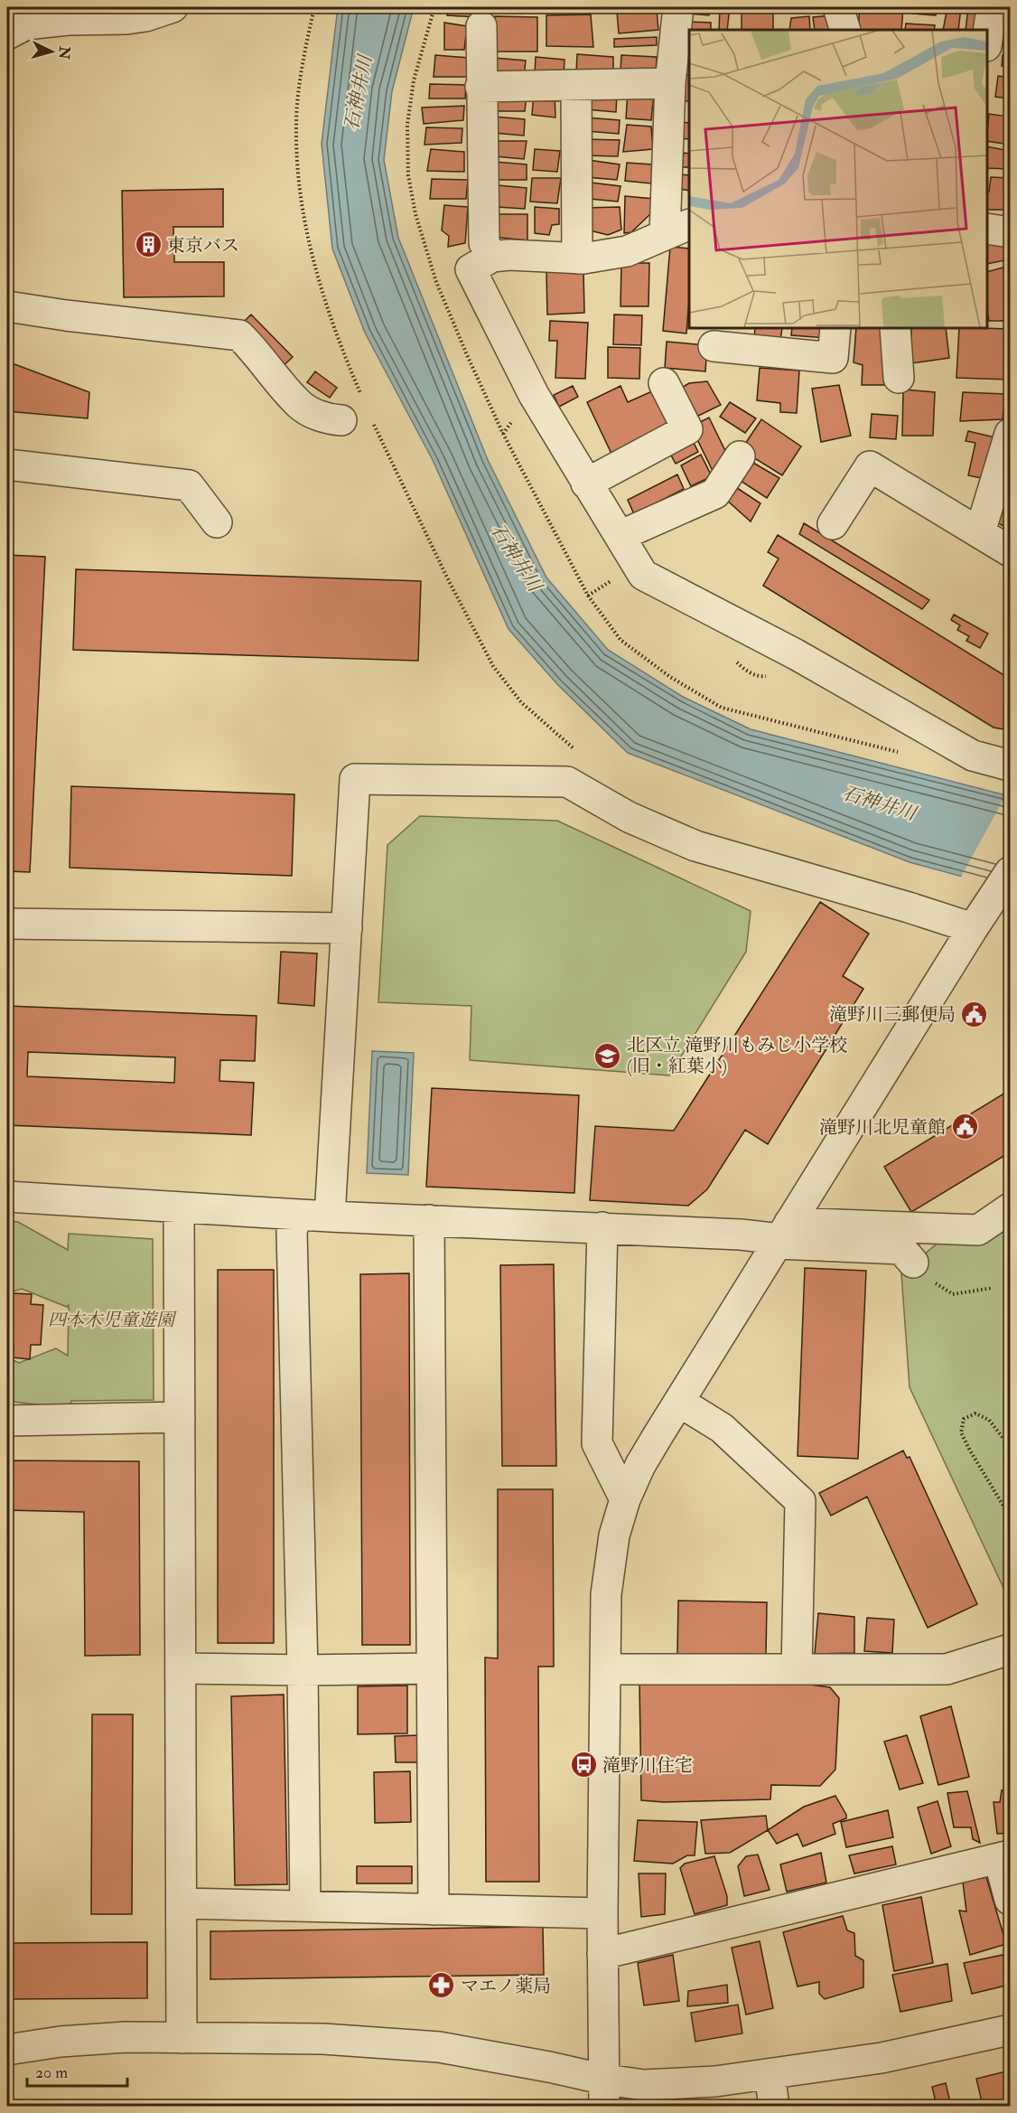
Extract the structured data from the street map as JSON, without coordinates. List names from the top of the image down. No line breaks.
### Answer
{"water":["石神井川"],"parks":["四本木児童遊園"],"places":{"building":["東京バス"],"public building":["滝野川三郵便局","滝野川北児童館"],"school or university":["北区立 滝野川もみじ小学校 (旧・紅葉小)"],"bus stop":["滝野川住宅"],"pharmacy":["マエノ薬局"]},"scale_bar":"20 m","north":"right"}
